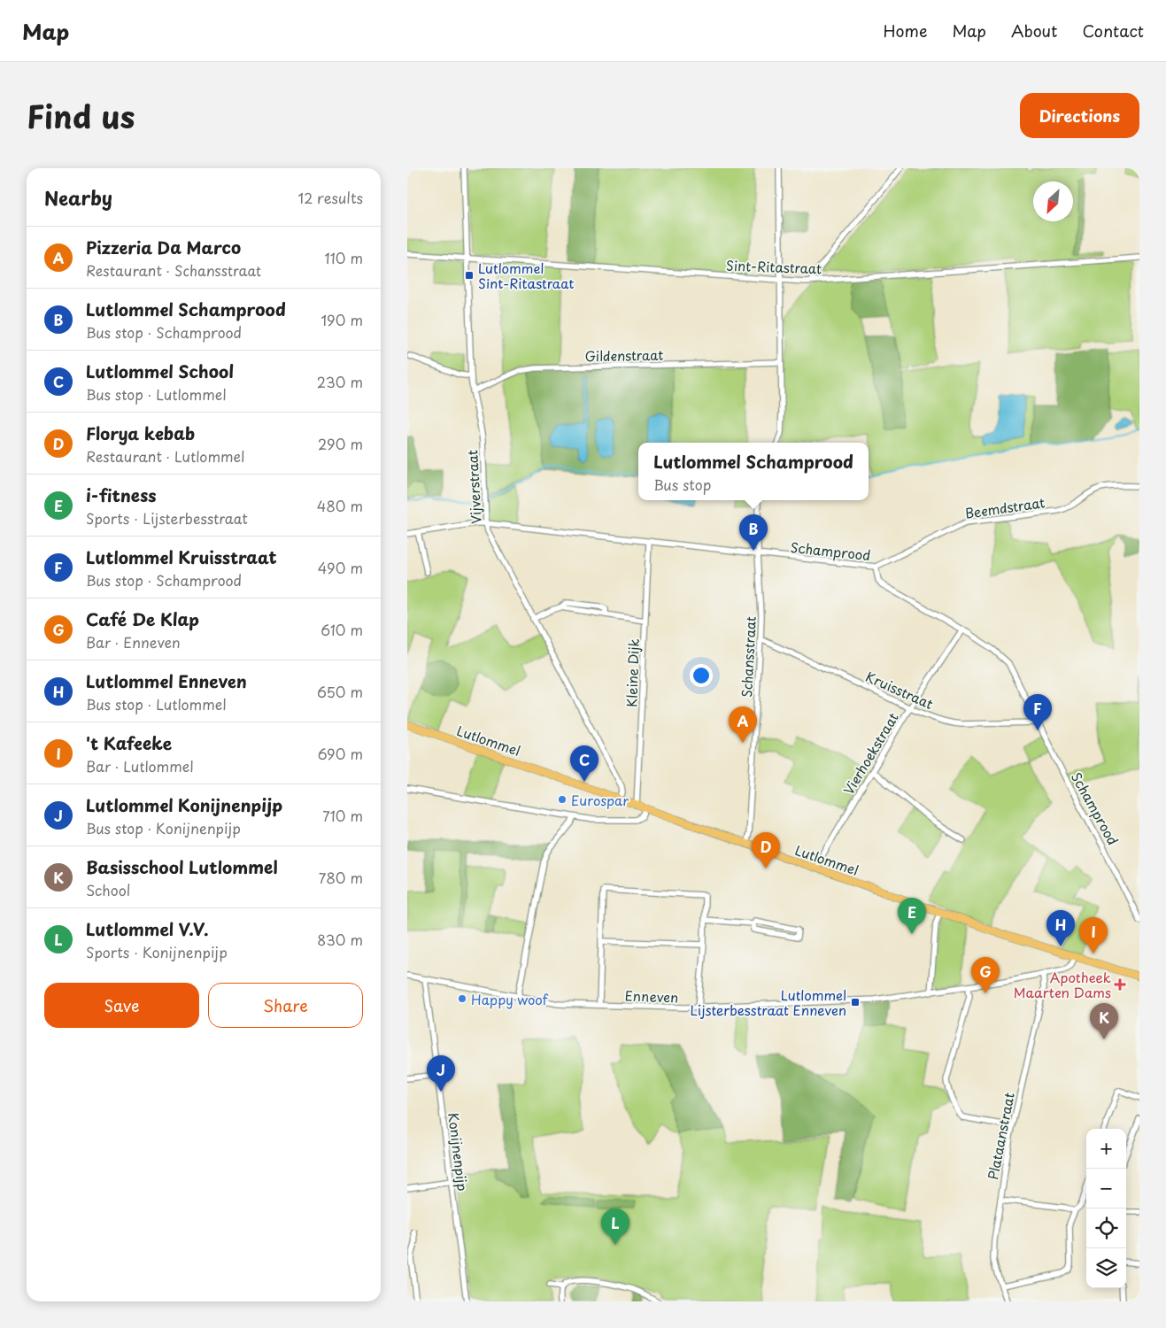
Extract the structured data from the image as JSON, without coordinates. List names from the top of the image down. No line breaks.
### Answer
{"streets":{"main road":["Lutlommel"],"street":["Sint-Ritastraat","Gildenstraat","Vijverstraat","Beemdstraat","Schamprood","Schansstraat","Kleine Dijk","Kruisstraat","Vierhoekstraat","Enneven","Plataanstraat","Konijnenpijp"]},"crossings":[["Sint-Ritastraat","Vijverstraat"],["Gildenstraat","Vijverstraat"],["Vijverstraat","Schamprood"],["Vijverstraat","Lutlommel"],["Beemdstraat","Schamprood"],["Schamprood","Schansstraat"],["Schamprood","Kleine Dijk"],["Schamprood","Kruisstraat"],["Schamprood","Vierhoekstraat"],["Schansstraat","Kruisstraat"],["Schansstraat","Lutlommel"],["Kleine Dijk","Lutlommel"],["Kruisstraat","Vierhoekstraat"],["Lutlommel","Vierhoekstraat"],["Lutlommel","Enneven"],["Enneven","Plataanstraat"],["Enneven","Konijnenpijp"]],"places":{"transit":["Lutlommel Sint-Ritastraat","Lutlommel Lijsterbesstraat Enneven"],"other":["Eurospar","Happy woof"],"health":["Apotheek Maarten Dams"]},"north":"bottom left","page":{"header":"Map","nav":["Home","Map","About","Contact"],"title":"Find us","buttons":["Directions",["Save","Share"]],"heading":["Nearby","12 results"],"list":[{"mark":"A","name":"Pizzeria Da Marco","note":"Restaurant · Schansstraat","value":"110 m"},{"mark":"B","name":"Lutlommel Schamprood","note":"Bus stop · Schamprood","value":"190 m"},{"mark":"C","name":"Lutlommel School","note":"Bus stop · Lutlommel","value":"230 m"},{"mark":"D","name":"Florya kebab","note":"Restaurant · Lutlommel","value":"290 m"},{"mark":"E","name":"i-fitness","note":"Sports · Lijsterbesstraat","value":"480 m"},{"mark":"F","name":"Lutlommel Kruisstraat","note":"Bus stop · Schamprood","value":"490 m"},{"mark":"G","name":"Café De Klap","note":"Bar · Enneven","value":"610 m"},{"mark":"H","name":"Lutlommel Enneven","note":"Bus stop · Lutlommel","value":"650 m"},{"mark":"I","name":"'t Kafeeke","note":"Bar · Lutlommel","value":"690 m"},{"mark":"J","name":"Lutlommel Konijnenpijp","note":"Bus stop · Konijnenpijp","value":"710 m"},{"mark":"K","name":"Basisschool Lutlommel","note":"School","value":"780 m"},{"mark":"L","name":"Lutlommel V.V.","note":"Sports · Konijnenpijp","value":"830 m"}],"popup":["Lutlommel Schamprood","Bus stop"],"pins":["B","F","A","C","D","E","H","I","G","K","J","L"],"map_buttons":["+","−"]}}
